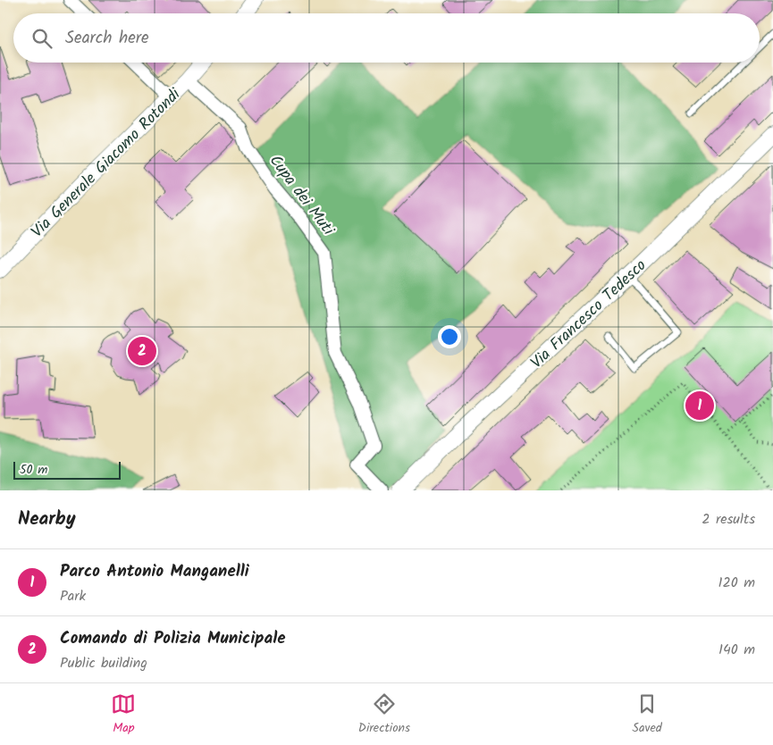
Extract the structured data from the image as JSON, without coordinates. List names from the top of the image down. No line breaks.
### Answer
{"streets":{"street":["Via Generale Giacomo Rotondi","Cupa dei Muti","Via Francesco Tedesco"]},"crossings":[["Via Generale Giacomo Rotondi","Cupa dei Muti"]],"scale_bar":"50 m","page":{"search":"Search here","pins":["2","1"],"scale":"50 m","heading":["Nearby","2 results"],"list":[{"mark":"1","name":"Parco Antonio Manganelli","note":"Park","value":"120 m"},{"mark":"2","name":"Comando di Polizia Municipale","note":"Public building","value":"140 m"}],"nav":["Map","Directions","Saved"]}}
